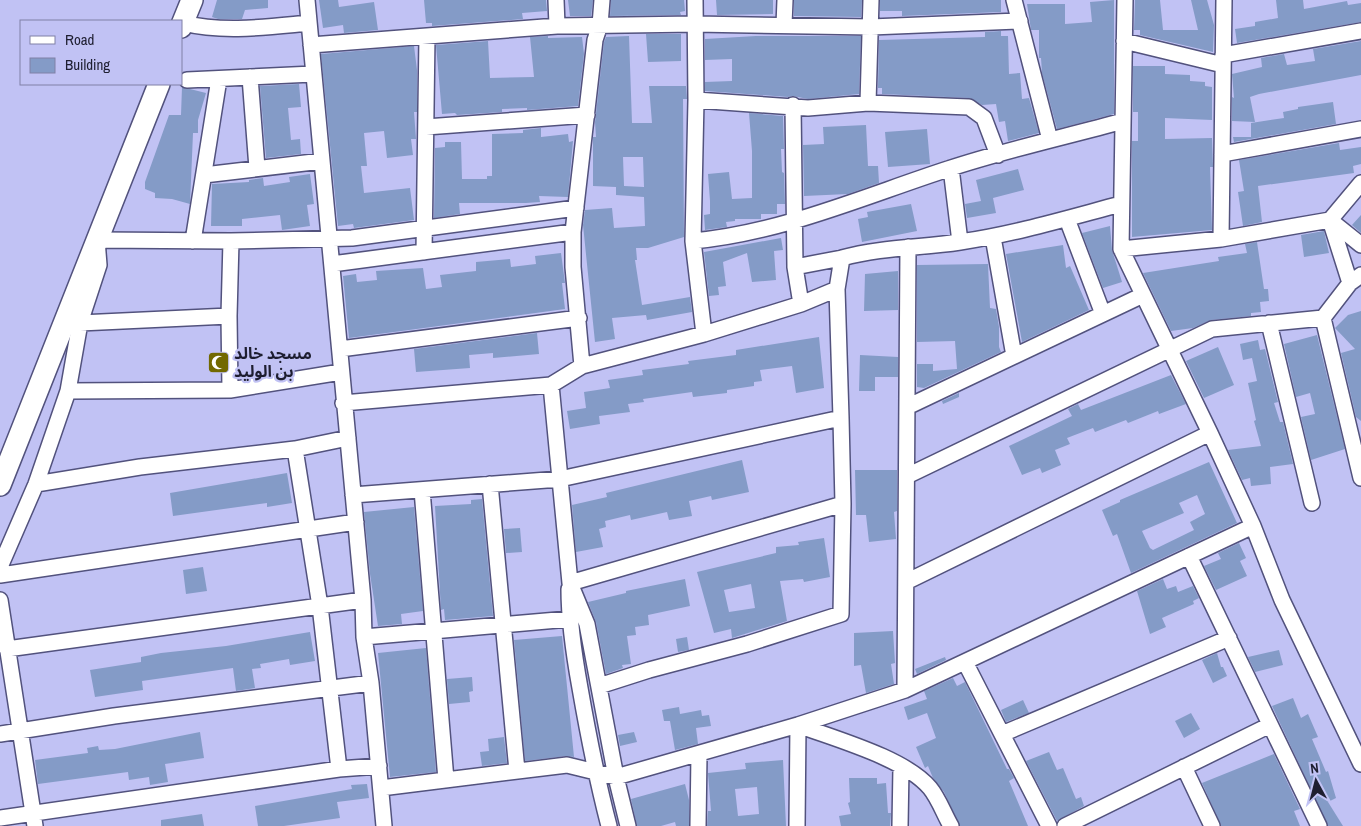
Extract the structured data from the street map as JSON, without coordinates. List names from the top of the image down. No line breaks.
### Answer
{"places":{"mosque":["مسجد خالد بن الوليد"]},"legend":["Road","Building"],"north":"top"}
